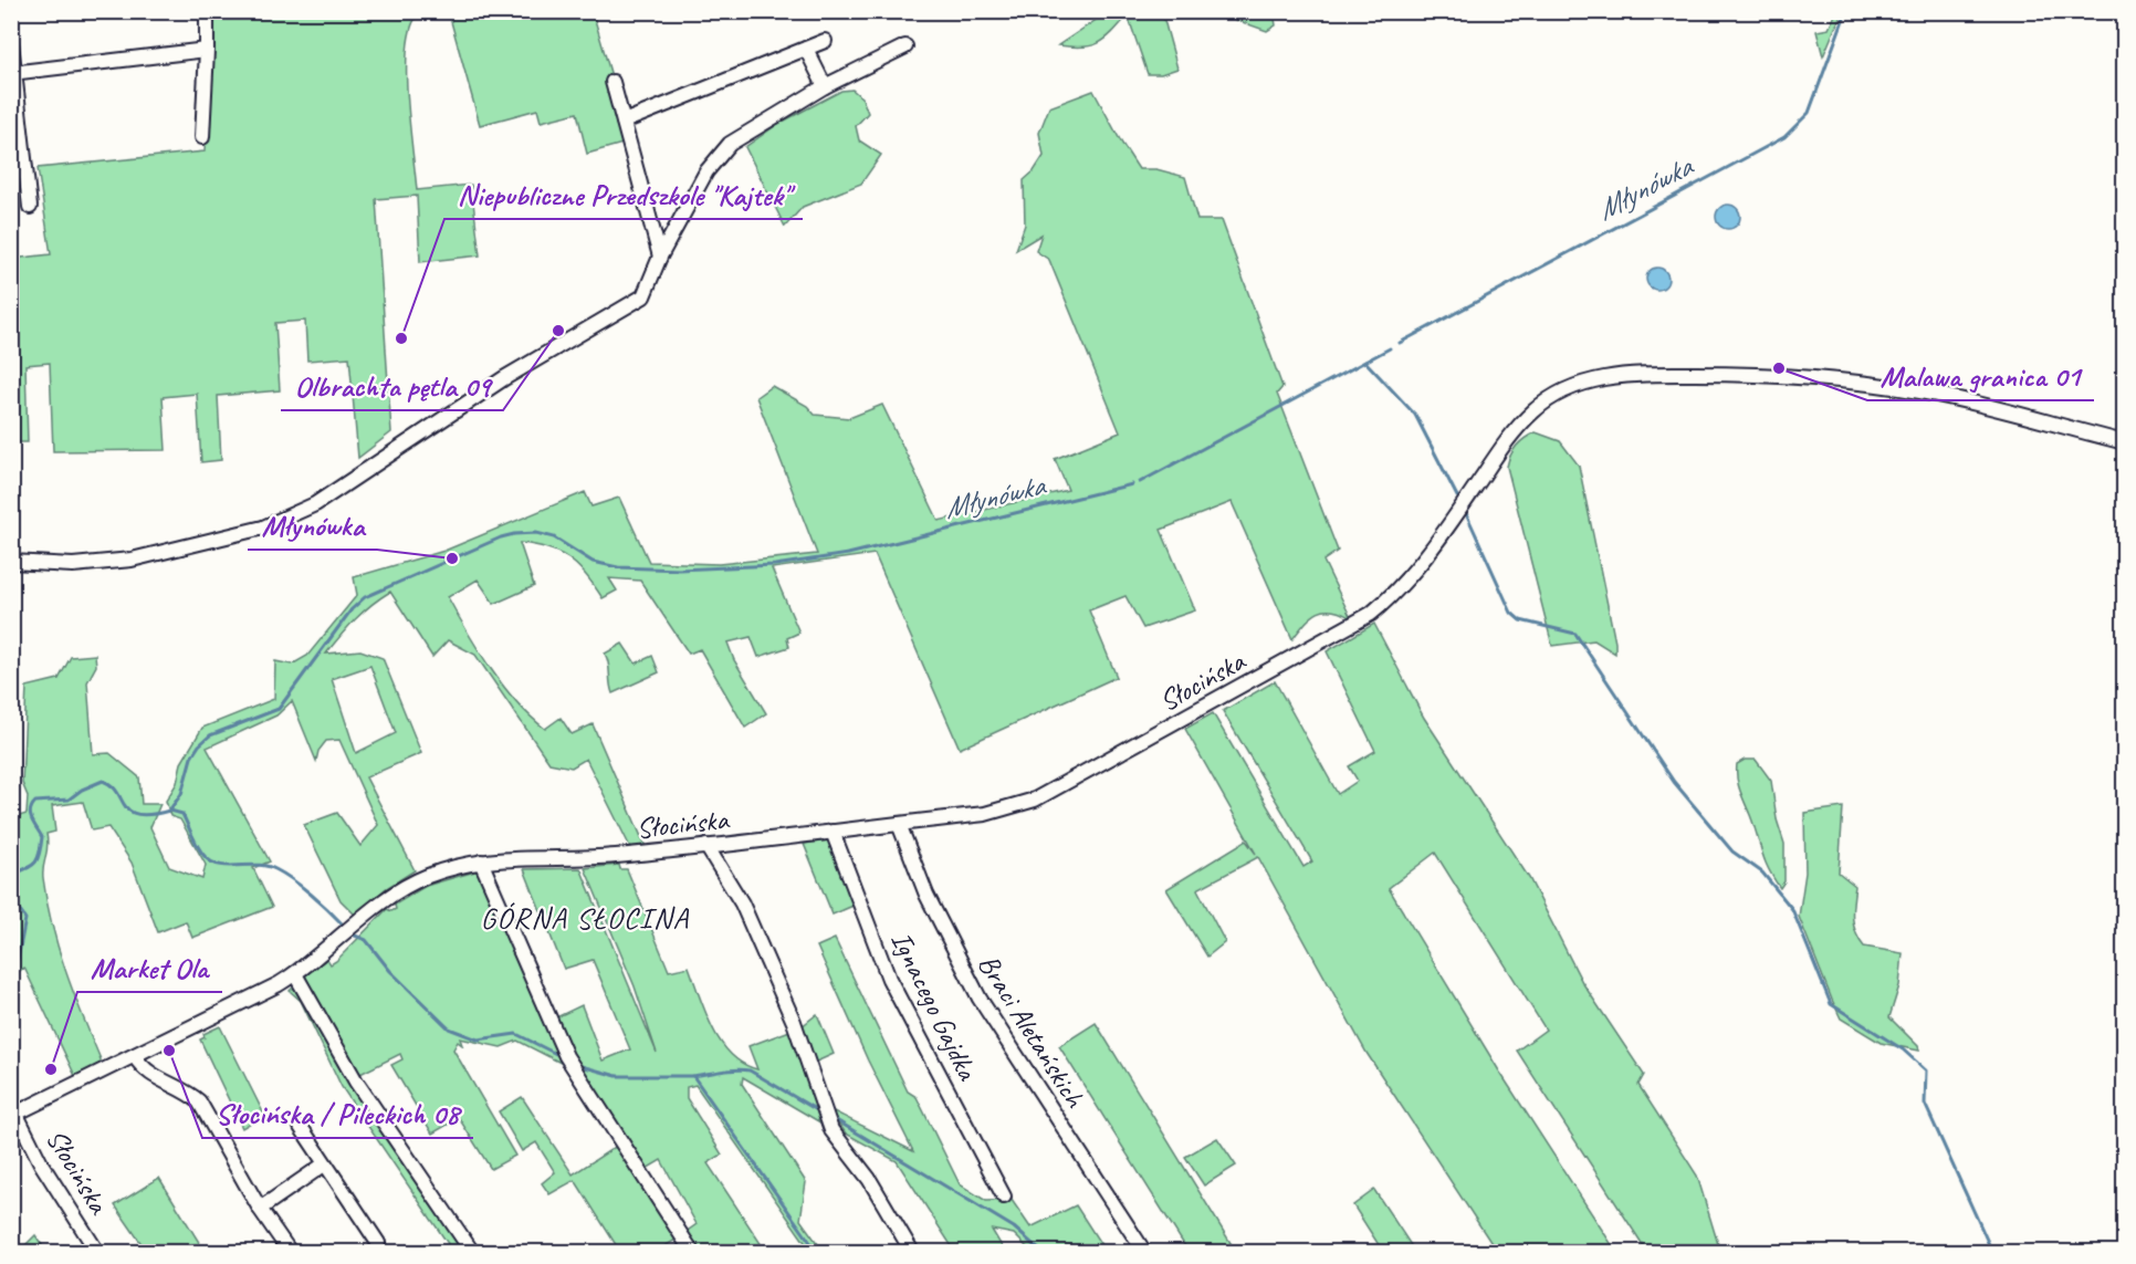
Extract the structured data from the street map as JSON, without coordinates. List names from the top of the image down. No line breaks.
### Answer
{"streets":{"street":["Słocińska","Ignacego Gajdka","Braci Aletańskich"]},"crossings":[["Słocińska","Ignacego Gajdka"],["Słocińska","Braci Aletańskich"]],"districts":["GÓRNA SŁOCINA"],"water":["Młynówka"],"places":["Olbrachta pętla 09","Niepubliczne Przedszkole \"Kajtek\"","Malawa granica 01","Młynówka","Słocińska / Pileckich 08","Market Ola"]}
